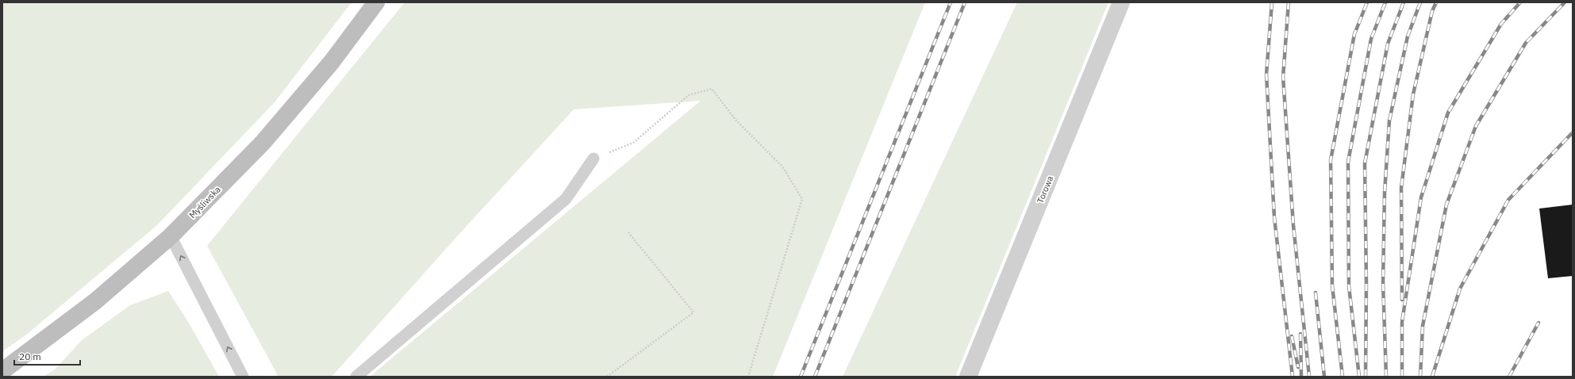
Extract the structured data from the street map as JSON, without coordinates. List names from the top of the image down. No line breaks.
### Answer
{"streets":{"street":["Torowa","Myśliwska"]},"scale_bar":"20 m"}
